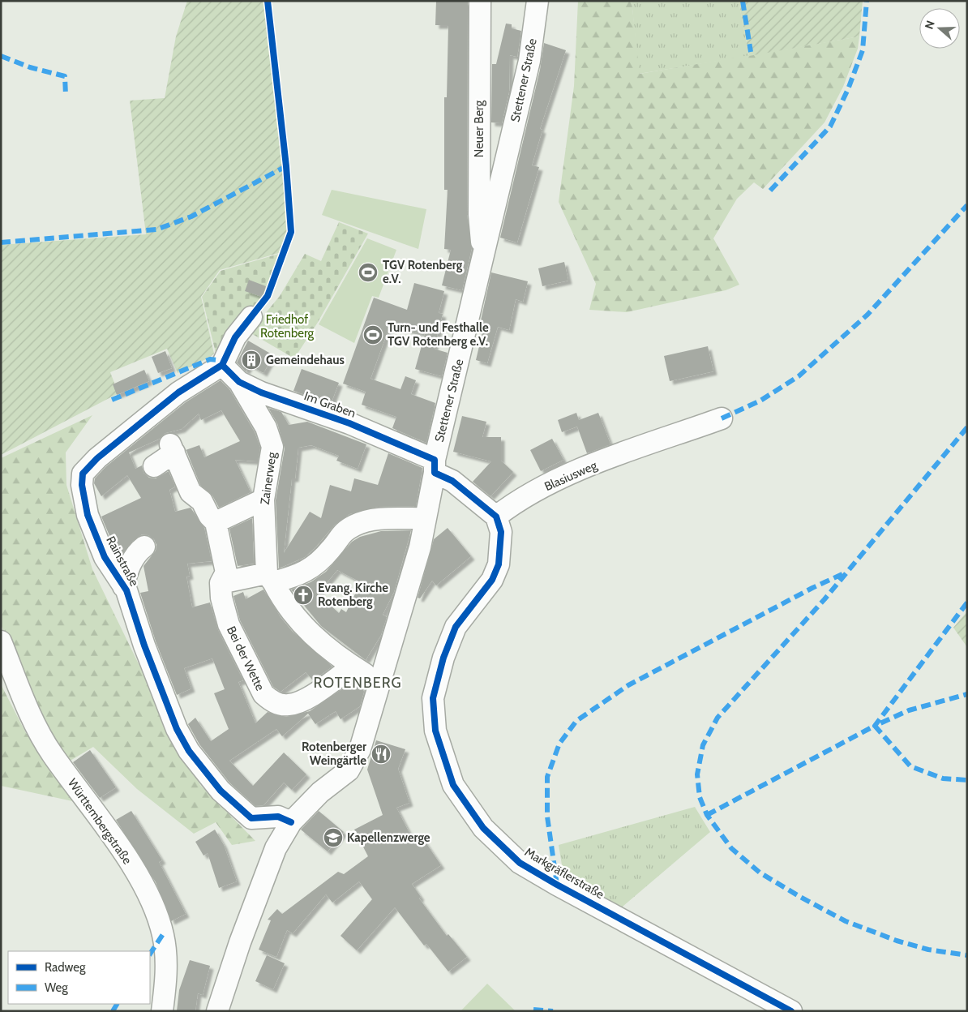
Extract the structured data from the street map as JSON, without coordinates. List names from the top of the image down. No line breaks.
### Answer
{"streets":{"street":["Stettener Straße","Neuer Berg","Im Graben","Blasiusweg","Zainerweg","Rainstraße","Bei der Wette","Württembergstraße","Markgräflerstraße"]},"crossings":[["Stettener Straße","Neuer Berg"],["Stettener Straße","Im Graben"],["Stettener Straße","Rainstraße"],["Im Graben","Zainerweg"],["Im Graben","Rainstraße"],["Blasiusweg","Markgräflerstraße"]],"districts":["ROTENBERG"],"parks":["Friedhof Rotenberg"],"places":{"sports":["TGV Rotenberg e.V.","Turn- und Festhalle TGV Rotenberg e.V."],"building":["Gemeindehaus"],"church":["Evang. Kirche Rotenberg"],"restaurant":["Rotenberger Weingärtle"],"school or university":["Kapellenzwerge"]},"legend":["Radweg","Weg"],"north":"left"}
